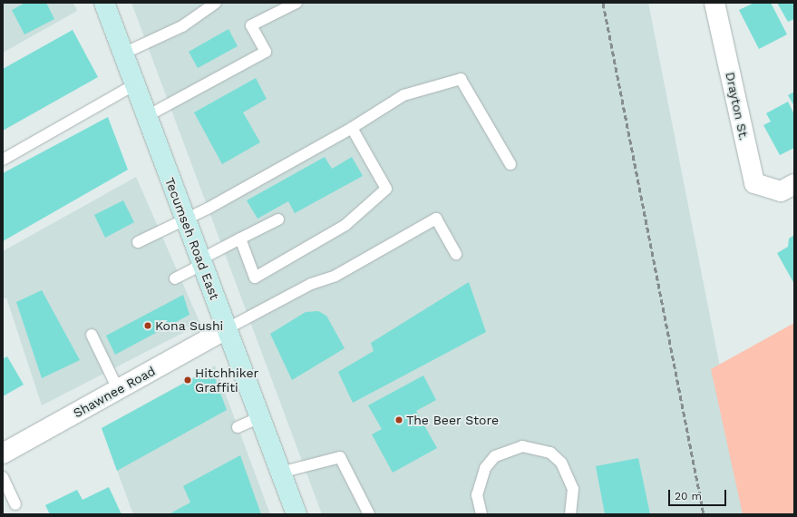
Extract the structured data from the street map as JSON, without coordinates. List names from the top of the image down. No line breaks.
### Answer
{"streets":{"main road":["Tecumseh Road East"],"street":["Drayton St.","Shawnee Road"]},"crossings":[["Tecumseh Road East","Shawnee Road"]],"places":["Kona Sushi","Hitchhiker Graffiti","The Beer Store"],"scale_bar":"20 m"}
